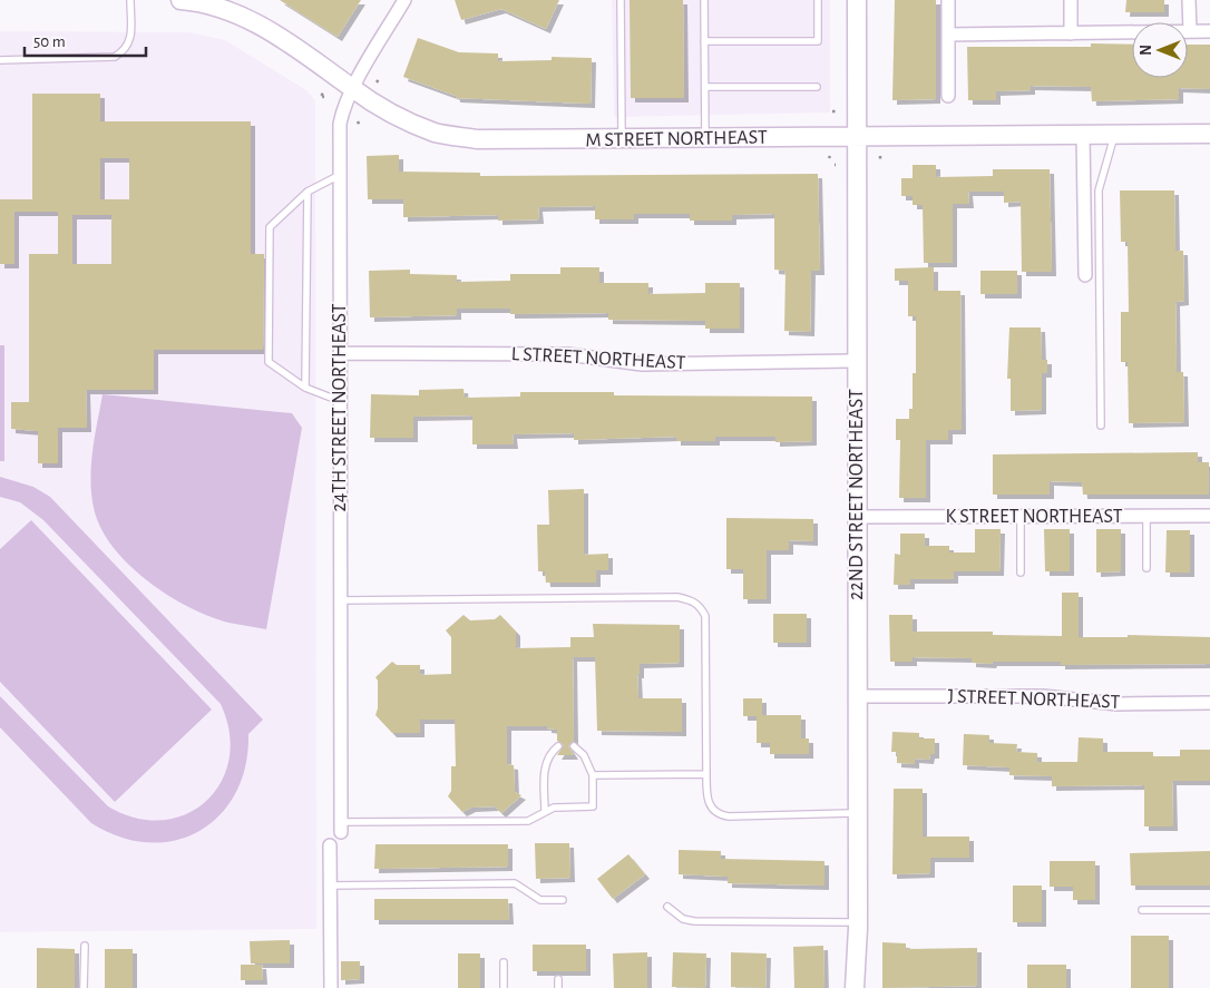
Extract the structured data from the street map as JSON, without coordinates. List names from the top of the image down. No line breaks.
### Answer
{"streets":{"street":["M STREET NORTHEAST","L STREET NORTHEAST","24TH STREET NORTHEAST","22ND STREET NORTHEAST","K STREET NORTHEAST","J STREET NORTHEAST"]},"crossings":[["M STREET NORTHEAST","24TH STREET NORTHEAST"],["M STREET NORTHEAST","22ND STREET NORTHEAST"],["L STREET NORTHEAST","24TH STREET NORTHEAST"],["L STREET NORTHEAST","22ND STREET NORTHEAST"],["22ND STREET NORTHEAST","K STREET NORTHEAST"],["22ND STREET NORTHEAST","J STREET NORTHEAST"]],"scale_bar":"50 m","north":"left"}
